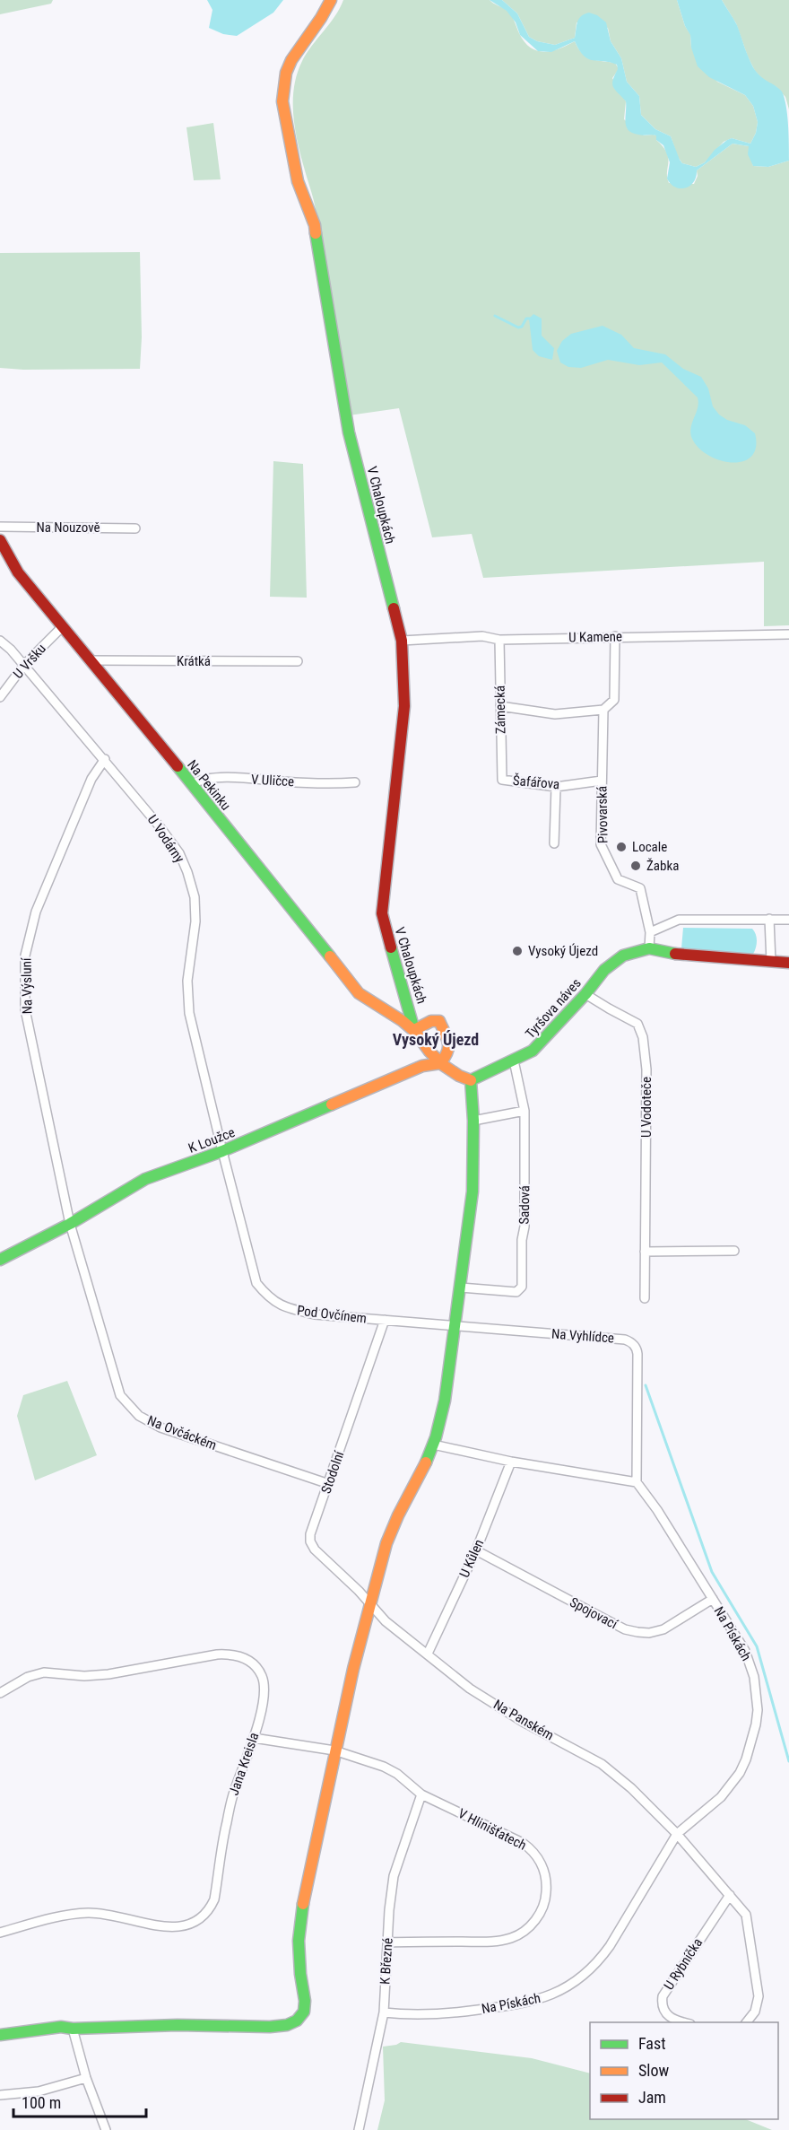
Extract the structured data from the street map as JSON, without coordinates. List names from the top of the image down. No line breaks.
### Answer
{"streets":{"street":["V Chaloupkách","Na Nouzově","U Kamene","U Vršku","Krátká","Zámecká","V Uličce","Šafářova","Na Pekinku","Pivovarská","U Vodárny","Na Výsluní","Tyršova náves","U Vodoteče","K Loužce","Sadová","Pod Ovčínem","Na Vyhlídce","Na Ovčáckém","Stodolní","U Kůlen","Spojovací","Na Pískách","Na Panském","Jana Kreisla","V Hlinišťatech","K Březné","U Rybníčka"]},"crossings":[["V Chaloupkách","U Kamene"],["V Chaloupkách","Na Pekinku"],["U Kamene","Zámecká"],["U Kamene","Pivovarská"],["U Vršku","Na Pekinku"],["U Vršku","U Vodárny"],["Krátká","Na Pekinku"],["Zámecká","Šafářova"],["V Uličce","Na Pekinku"],["Šafářova","Pivovarská"],["U Vodárny","Na Výsluní"],["U Vodárny","K Loužce"],["U Vodárny","Pod Ovčínem"],["Na Výsluní","K Loužce"],["Na Výsluní","Na Ovčáckém"],["Tyršova náves","U Vodoteče"],["Tyršova náves","Sadová"],["K Loužce","Pod Ovčínem"],["K Loužce","Na Ovčáckém"],["Pod Ovčínem","Na Vyhlídce"],["Pod Ovčínem","Stodolní"],["Na Vyhlídce","Na Pískách"],["Na Ovčáckém","Stodolní"],["Stodolní","Na Panském"],["U Kůlen","Spojovací"],["U Kůlen","Na Panském"],["Spojovací","Na Pískách"],["Na Pískách","Na Panském"],["Na Pískách","K Březné"],["Jana Kreisla","V Hlinišťatech"],["V Hlinišťatech","K Březné"]],"districts":["Vysoký Újezd"],"places":["Locale","Žabka","Vysoký Újezd"],"legend":["Fast","Slow","Jam"],"scale_bar":"100 m"}
